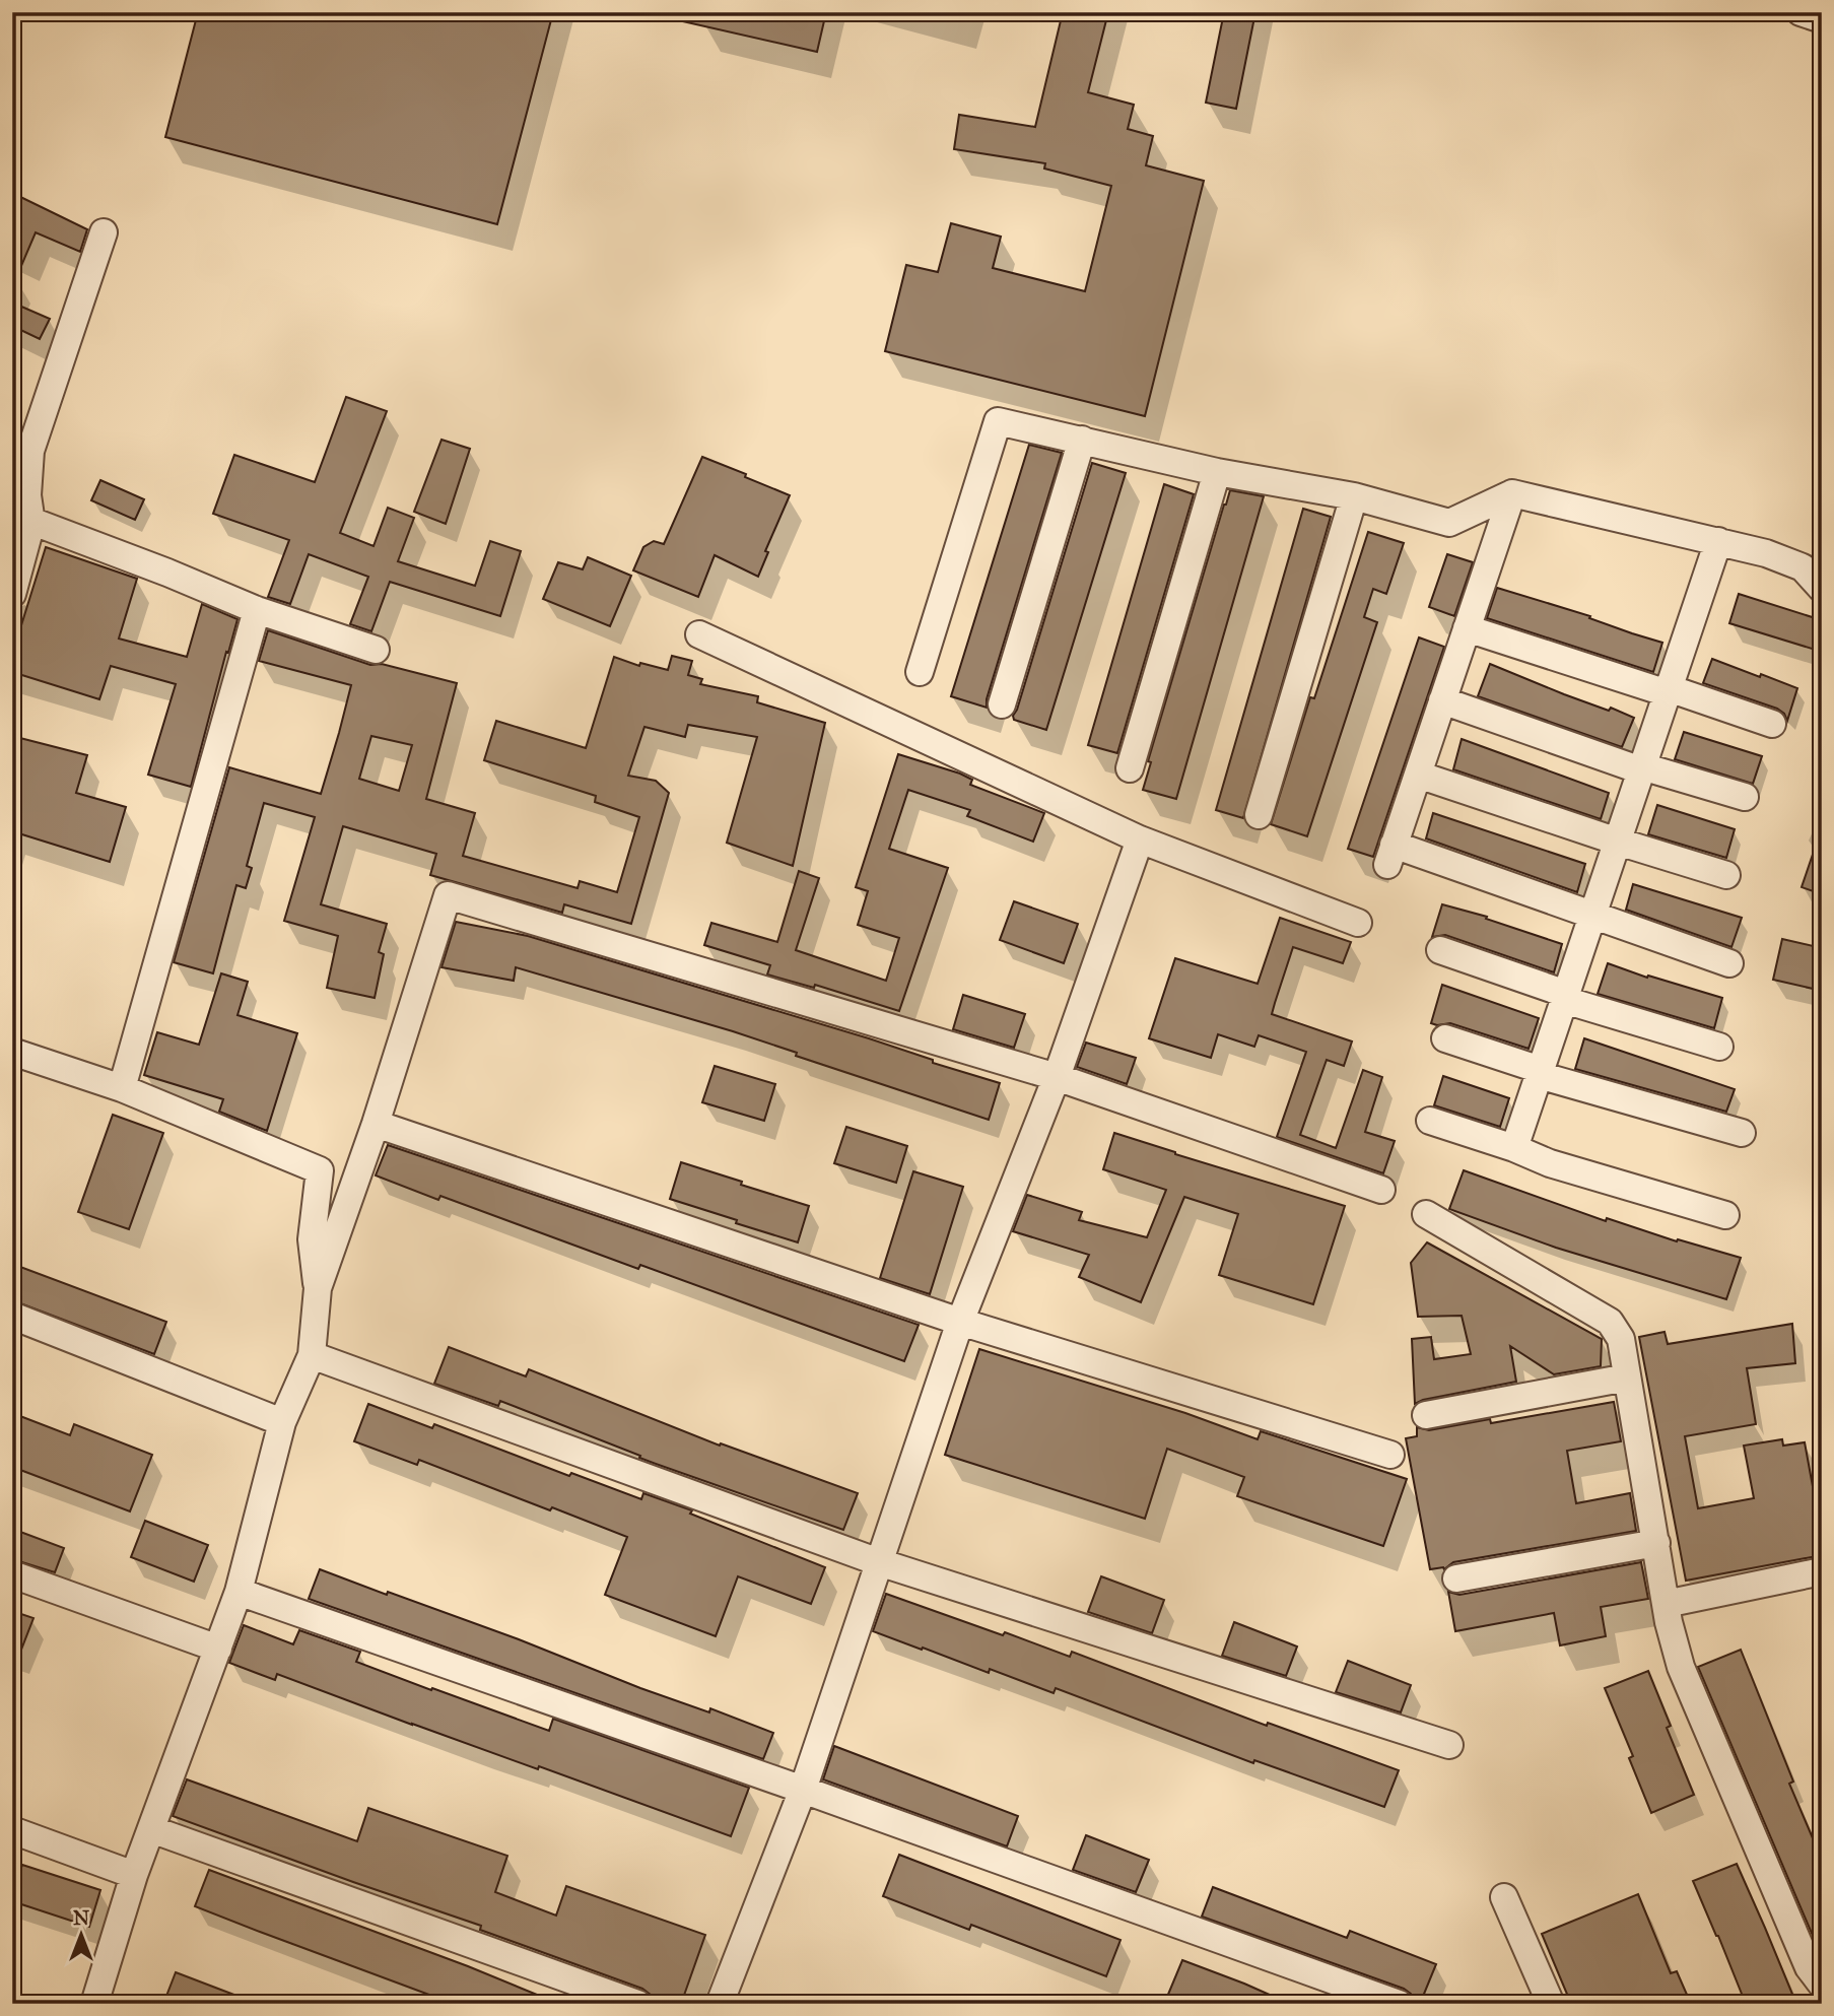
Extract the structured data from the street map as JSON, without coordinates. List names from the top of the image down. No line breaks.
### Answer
{"north":"top"}
